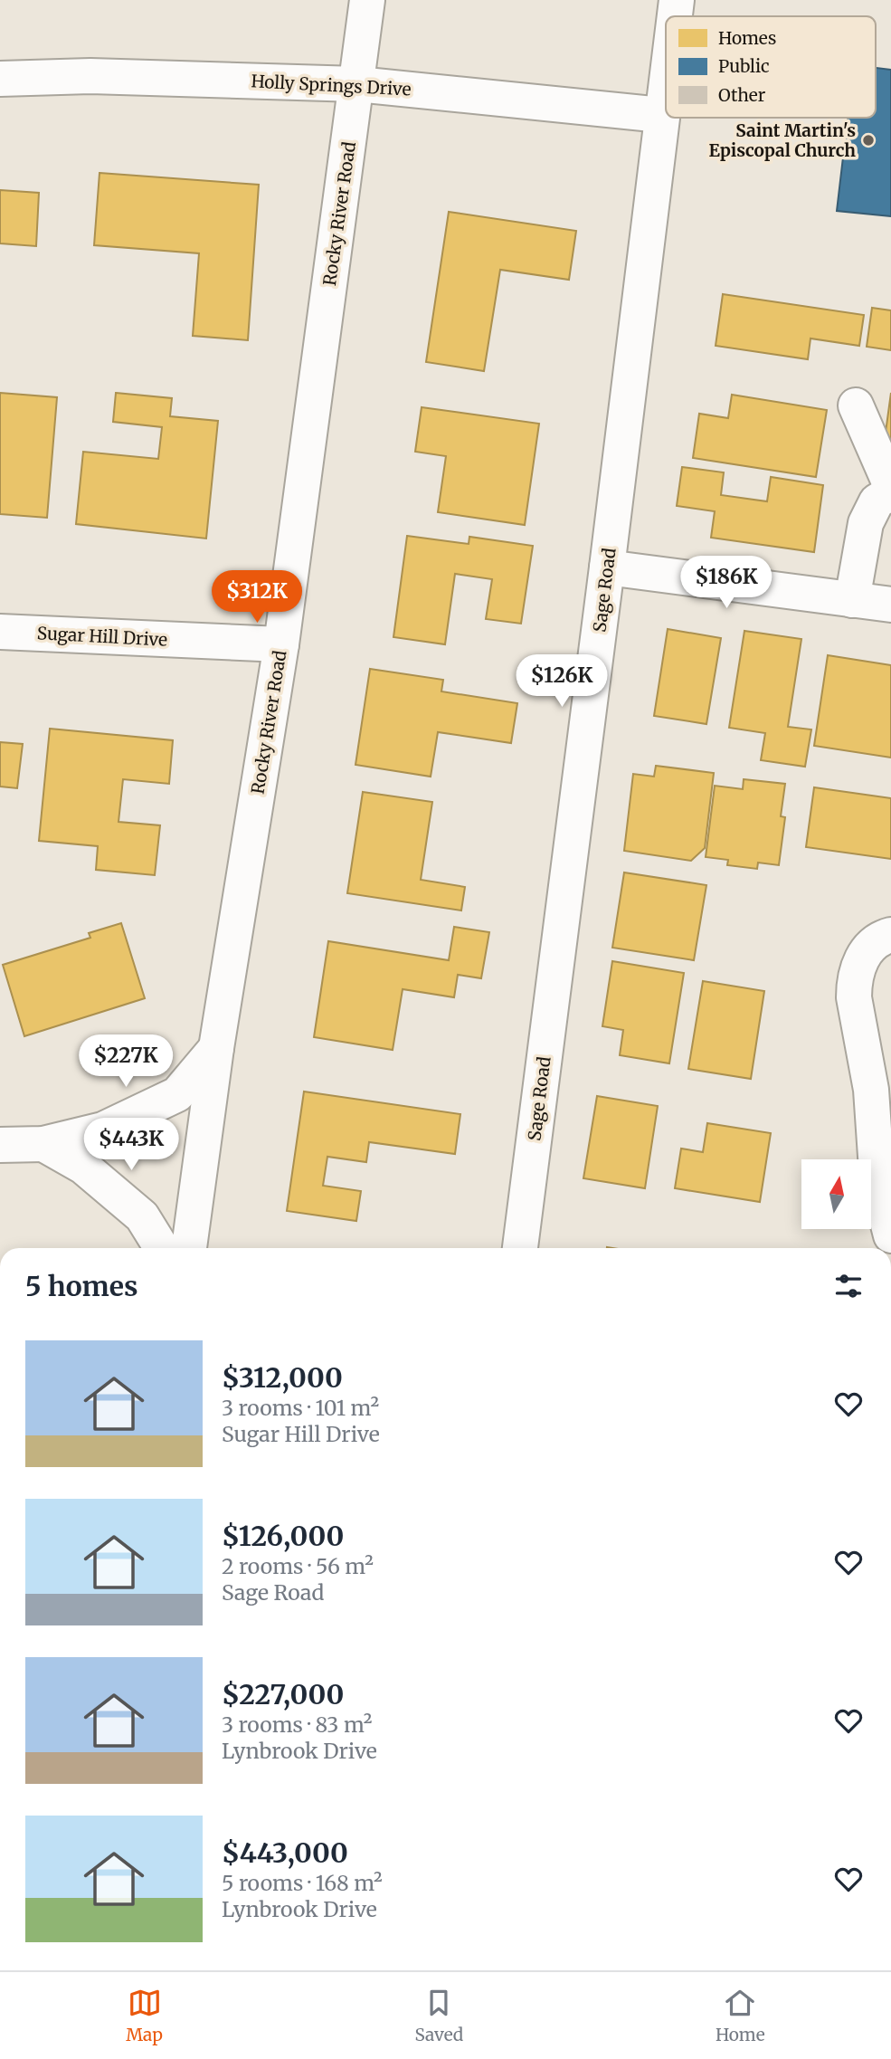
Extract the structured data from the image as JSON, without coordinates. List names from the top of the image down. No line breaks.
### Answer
{"streets":{"street":["Holly Springs Drive","Rocky River Road","Sage Road","Sugar Hill Drive"]},"crossings":[["Holly Springs Drive","Rocky River Road"],["Holly Springs Drive","Sage Road"],["Rocky River Road","Sugar Hill Drive"]],"places":["Saint Martin's Episcopal Church"],"legend":["Homes","Public","Other"],"north":"top","page":{"price":["$186K","$312K","$126K","$227K","$443K"],"heading":"5 homes","list":[{"name":"$312,000","note":"3 rooms · 101 m² · Sugar Hill Drive"},{"name":"$126,000","note":"2 rooms · 56 m² · Sage Road"},{"name":"$227,000","note":"3 rooms · 83 m² · Lynbrook Drive"},{"name":"$443,000","note":"5 rooms · 168 m² · Lynbrook Drive"}],"tabs":["Map","Saved","Home"]}}
